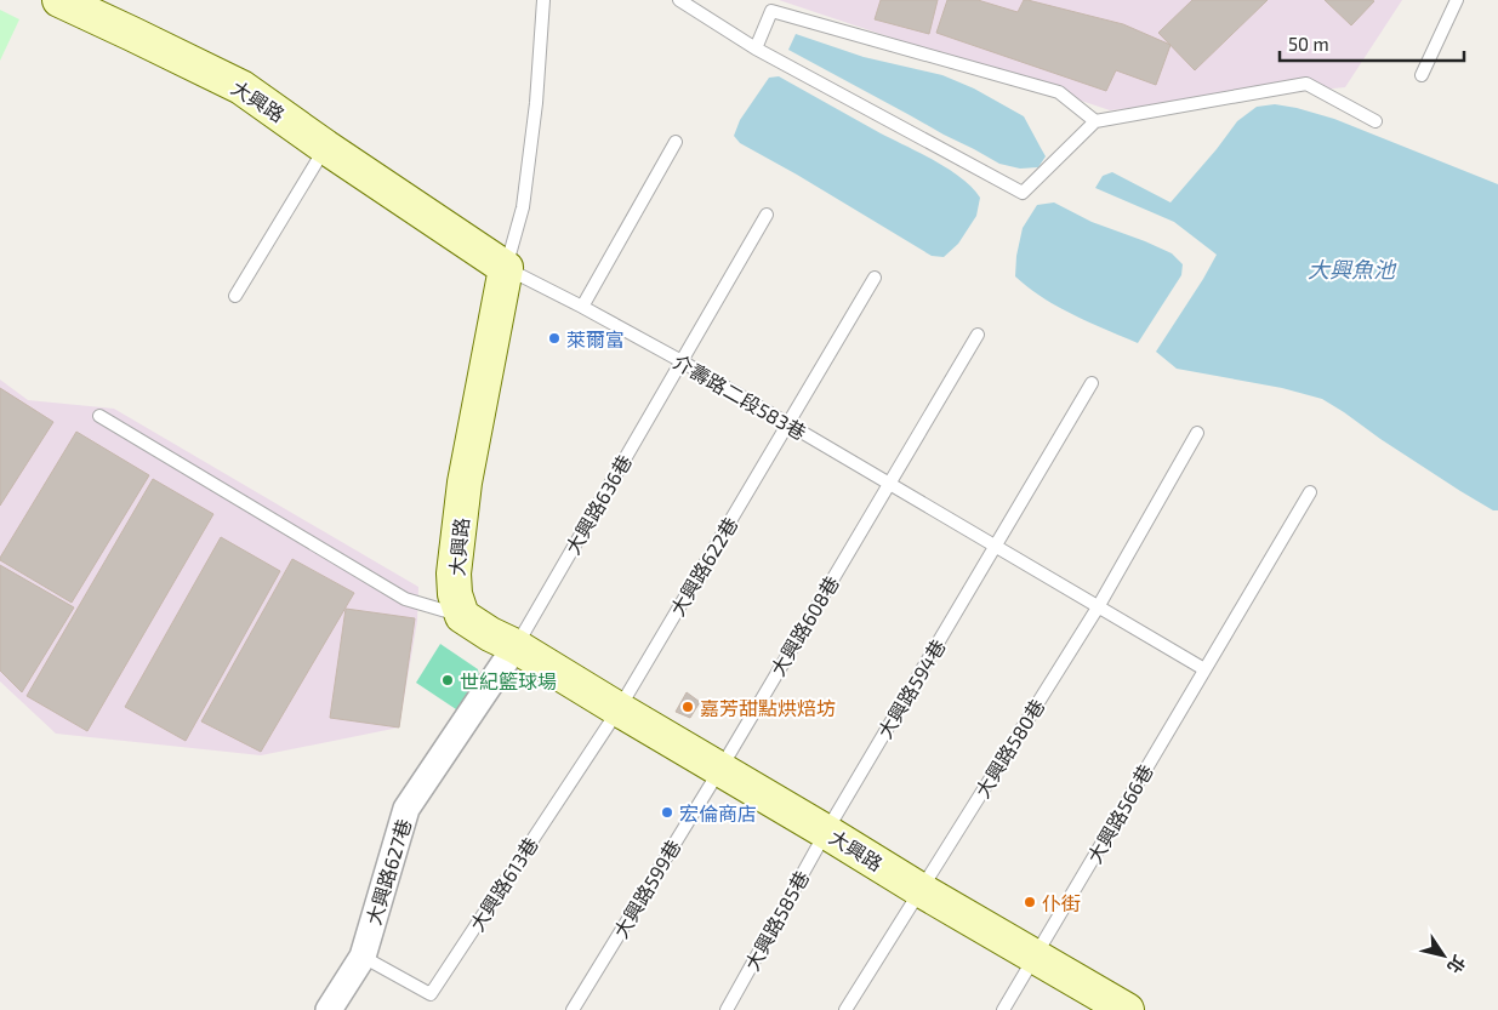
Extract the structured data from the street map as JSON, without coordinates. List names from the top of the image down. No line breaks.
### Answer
{"streets":{"street":["大興路","大興路627巷"],"lane":["介壽路二段583巷","大興路636巷","大興路622巷","大興路608巷","大興路594巷","大興路580巷","大興路566巷","大興路613巷","大興路599巷","大興路585巷"]},"crossings":[["大興路","介壽路二段583巷"],["大興路","大興路636巷"],["大興路","大興路622巷"],["大興路","大興路608巷"],["大興路","大興路594巷"],["大興路","大興路580巷"],["大興路","大興路566巷"],["大興路","大興路627巷"],["大興路","大興路613巷"],["大興路","大興路599巷"],["大興路","大興路585巷"],["介壽路二段583巷","大興路636巷"],["介壽路二段583巷","大興路622巷"],["介壽路二段583巷","大興路608巷"],["介壽路二段583巷","大興路594巷"],["介壽路二段583巷","大興路580巷"],["介壽路二段583巷","大興路566巷"],["大興路636巷","大興路627巷"],["大興路622巷","大興路613巷"],["大興路608巷","大興路599巷"],["大興路594巷","大興路585巷"],["大興路627巷","大興路613巷"]],"water":["大興魚池"],"places":["萊爾富","世紀籃球場","嘉芳甜點烘焙坊","宏倫商店","仆街"],"scale_bar":"50 m","north":"bottom right"}
